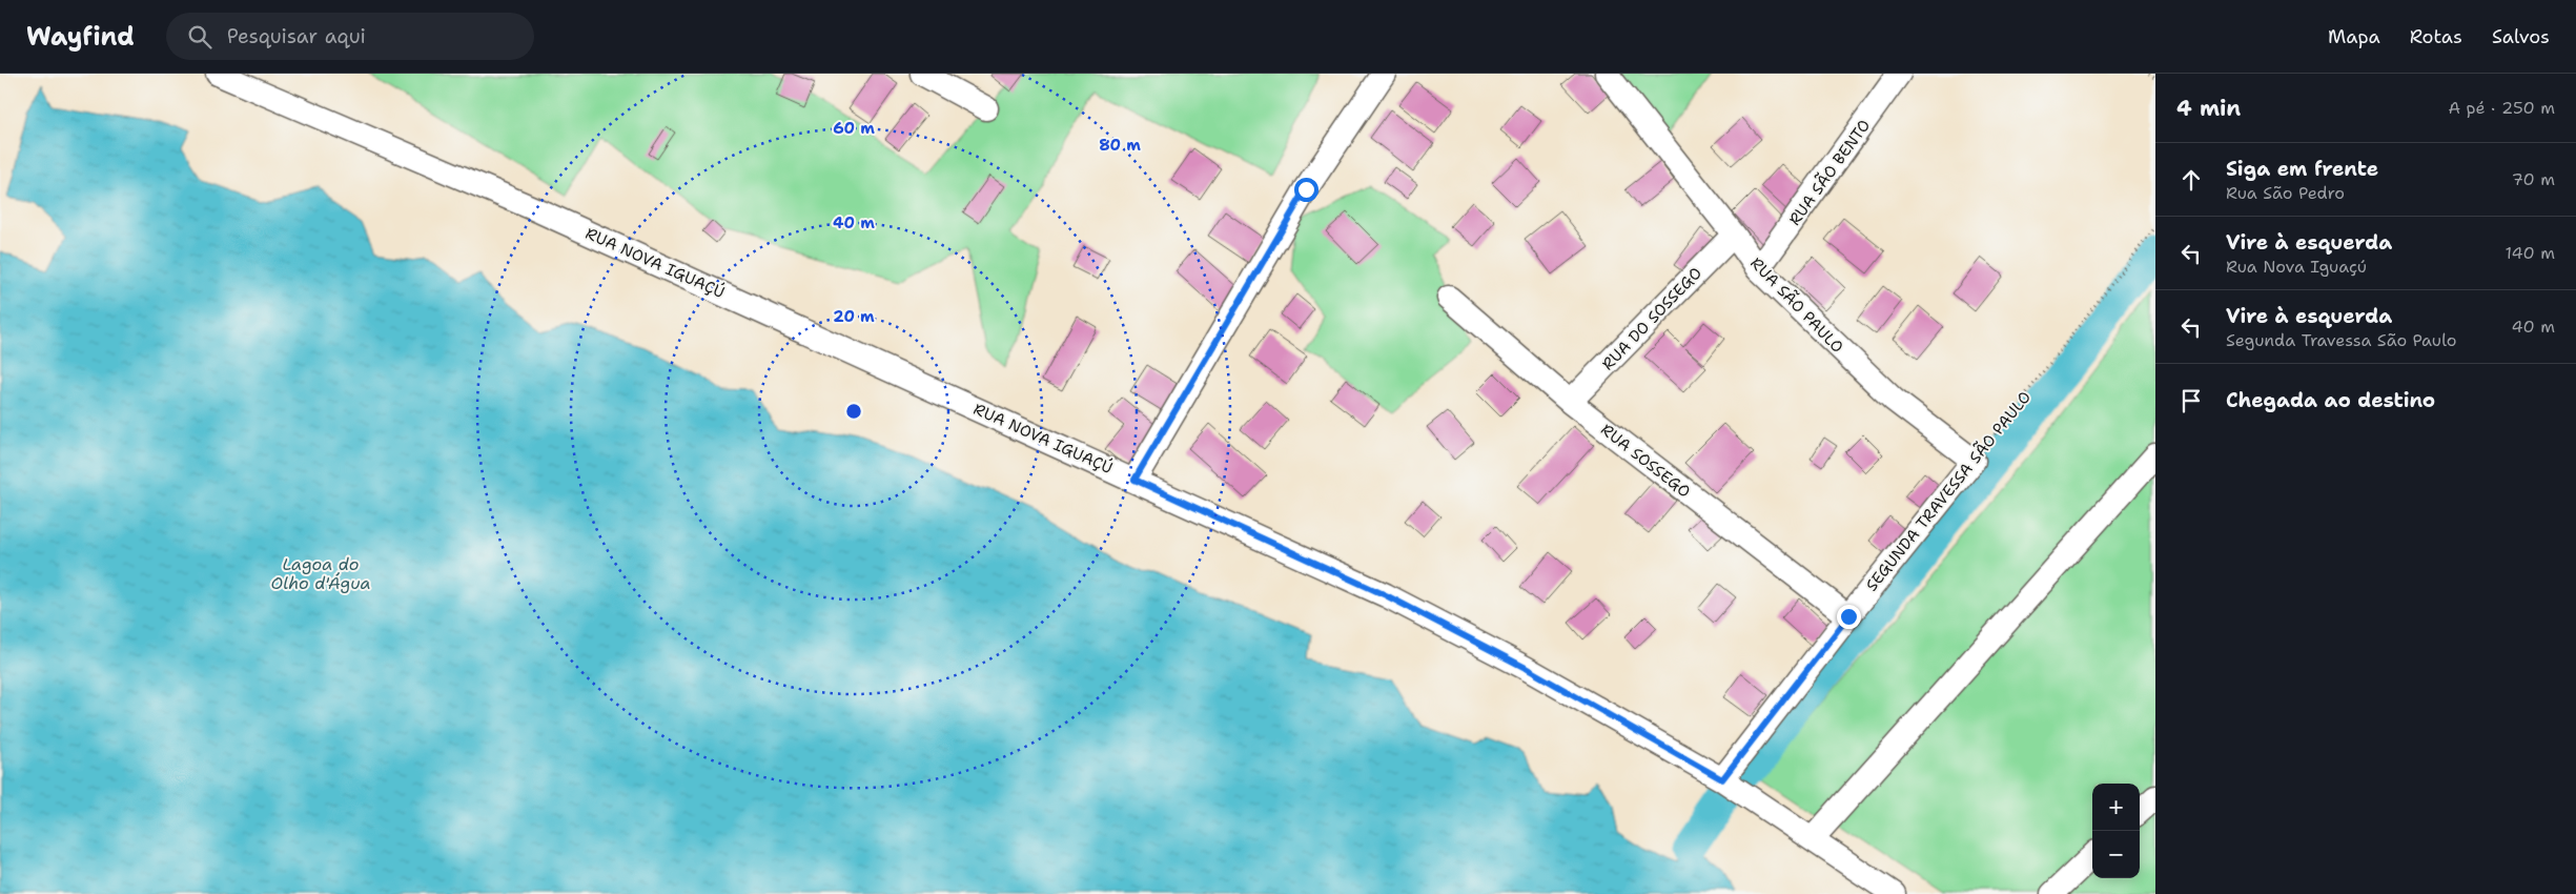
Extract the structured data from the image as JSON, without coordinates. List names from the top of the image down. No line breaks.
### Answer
{"streets":{"street":["RUA SÃO BENTO","RUA NOVA IGUAÇÚ","RUA SÃO PAULO","RUA DO SOSSEGO","RUA SOSSEGO","SEGUNDA TRAVESSA SÃO PAULO"]},"crossings":[["RUA SÃO BENTO","RUA SÃO PAULO"],["RUA NOVA IGUAÇÚ","SEGUNDA TRAVESSA SÃO PAULO"],["RUA SÃO PAULO","RUA DO SOSSEGO"],["RUA SÃO PAULO","SEGUNDA TRAVESSA SÃO PAULO"],["RUA DO SOSSEGO","RUA SOSSEGO"],["RUA SOSSEGO","SEGUNDA TRAVESSA SÃO PAULO"]],"water":["Lagoa do Olho d'Água"],"page":{"header":"Wayfind","search":"Pesquisar aqui","nav":["Mapa","Rotas","Salvos"],"heading":["4 min","A pé · 250 m"],"list":[["Siga em frente","Rua São Pedro","70 m"],["Vire à esquerda","Rua Nova Iguaçú","140 m"],["Vire à esquerda","Segunda Travessa São Paulo","40 m"],"Chegada ao destino"],"map_buttons":["+","−"]},"rings":["60 m","80 m","40 m","20 m"]}
